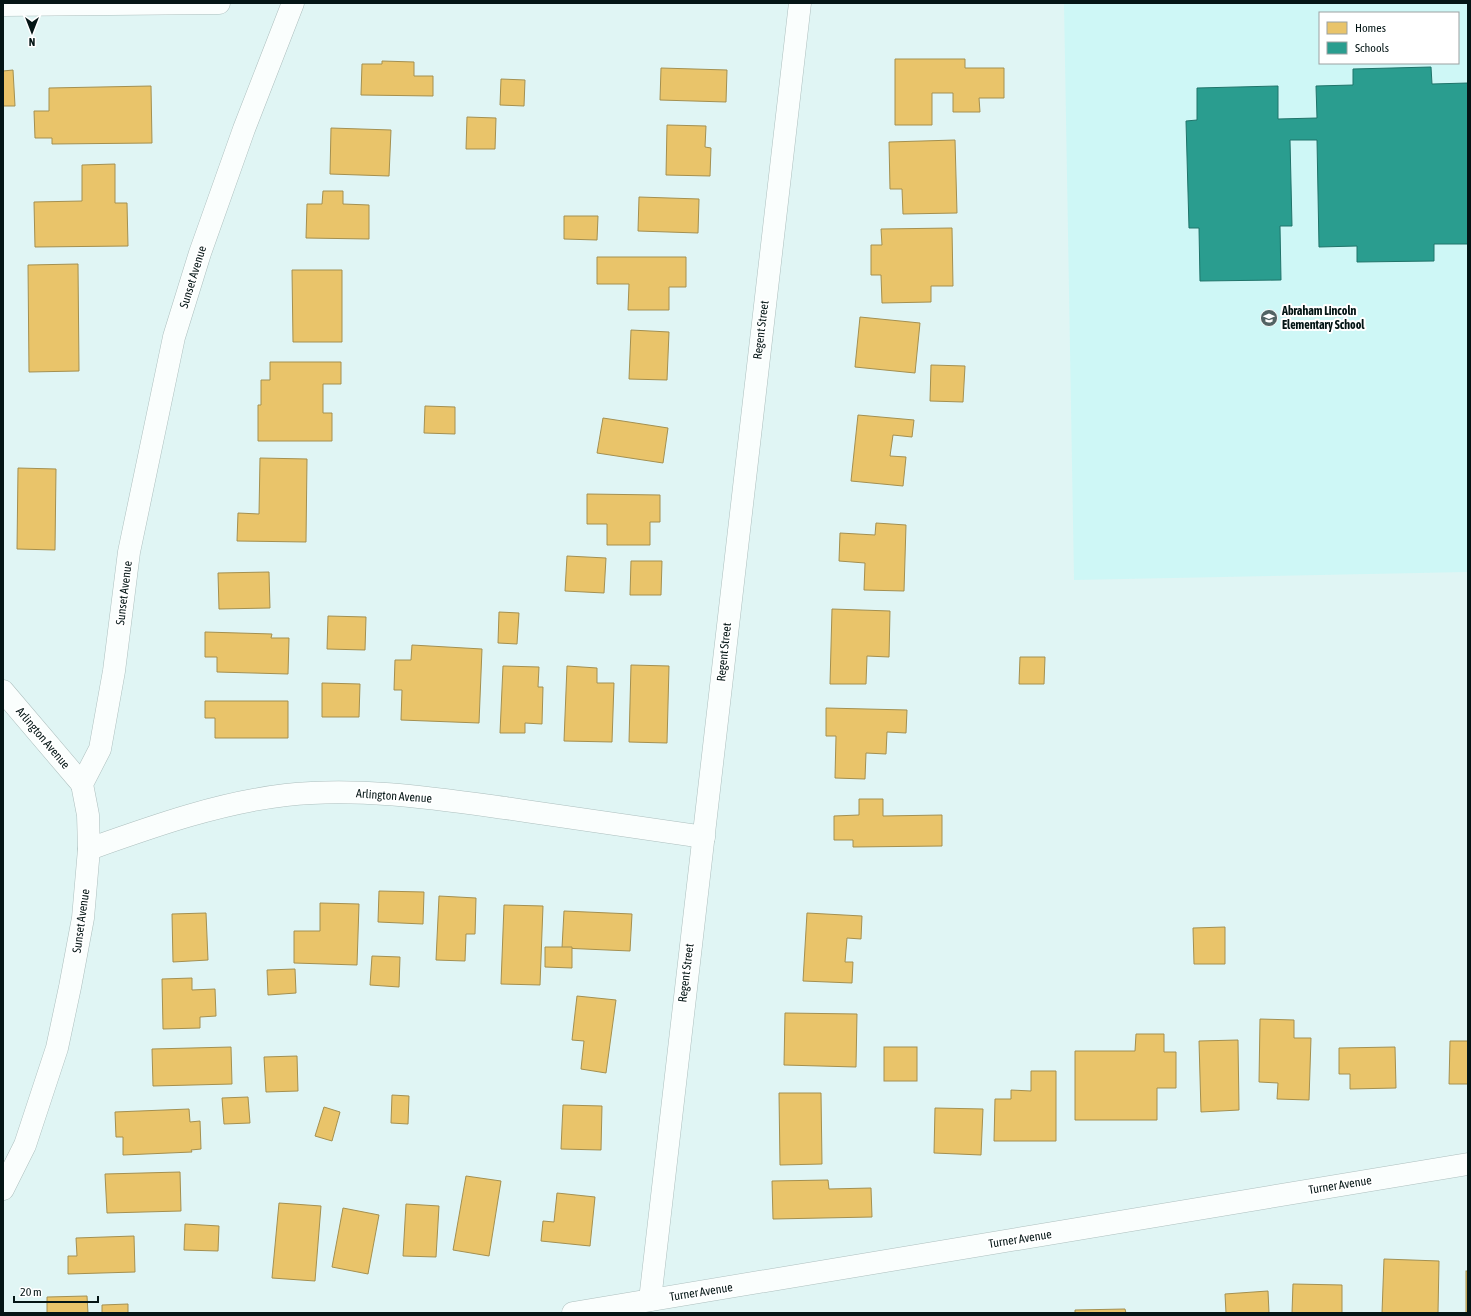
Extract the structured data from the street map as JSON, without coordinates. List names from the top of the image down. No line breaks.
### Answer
{"streets":{"street":["Sunset Avenue","Regent Street","Arlington Avenue","Turner Avenue"]},"crossings":[["Sunset Avenue","Arlington Avenue"],["Regent Street","Arlington Avenue"],["Regent Street","Turner Avenue"]],"places":{"school or university":["Abraham Lincoln Elementary School"]},"legend":["Homes","Schools"],"scale_bar":"20 m","north":"bottom"}
